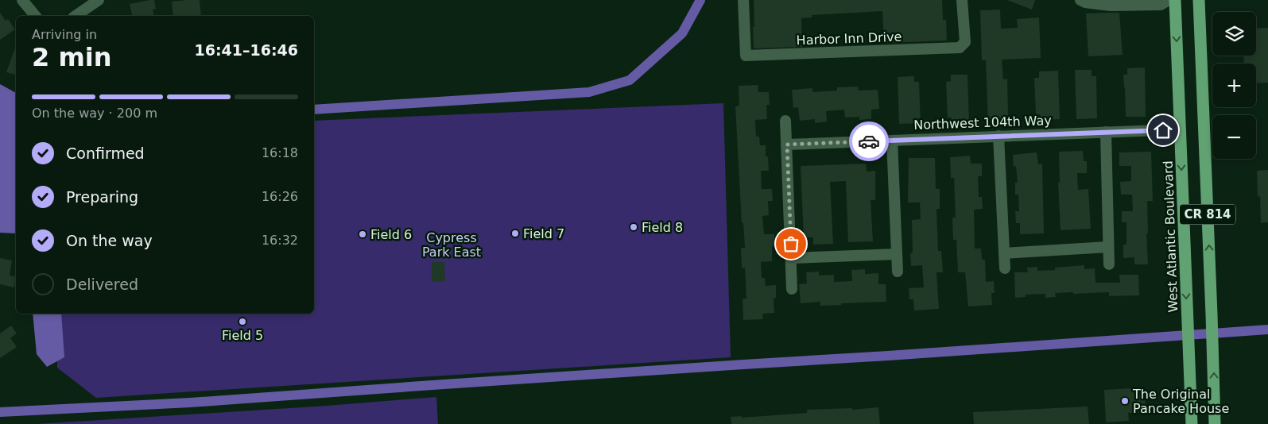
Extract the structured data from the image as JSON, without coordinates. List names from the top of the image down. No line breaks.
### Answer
{"streets":{"main road":["CR 814","West Atlantic Boulevard"],"street":["Harbor Inn Drive","Northwest 104th Way"]},"crossings":[["Northwest 104th Way","West Atlantic Boulevard"]],"parks":["Cypress Park East"],"places":["Field 8","Field 7","Field 6","Field 5","The Original Pancake House"],"page":{"map_buttons":["+","−"],"heading":["2 min","Arriving in","16:41–16:46"],"bar":"On the way · 200 m","list":[["Confirmed","16:18"],["Preparing","16:26"],["On the way","16:32"],"Delivered"]}}
